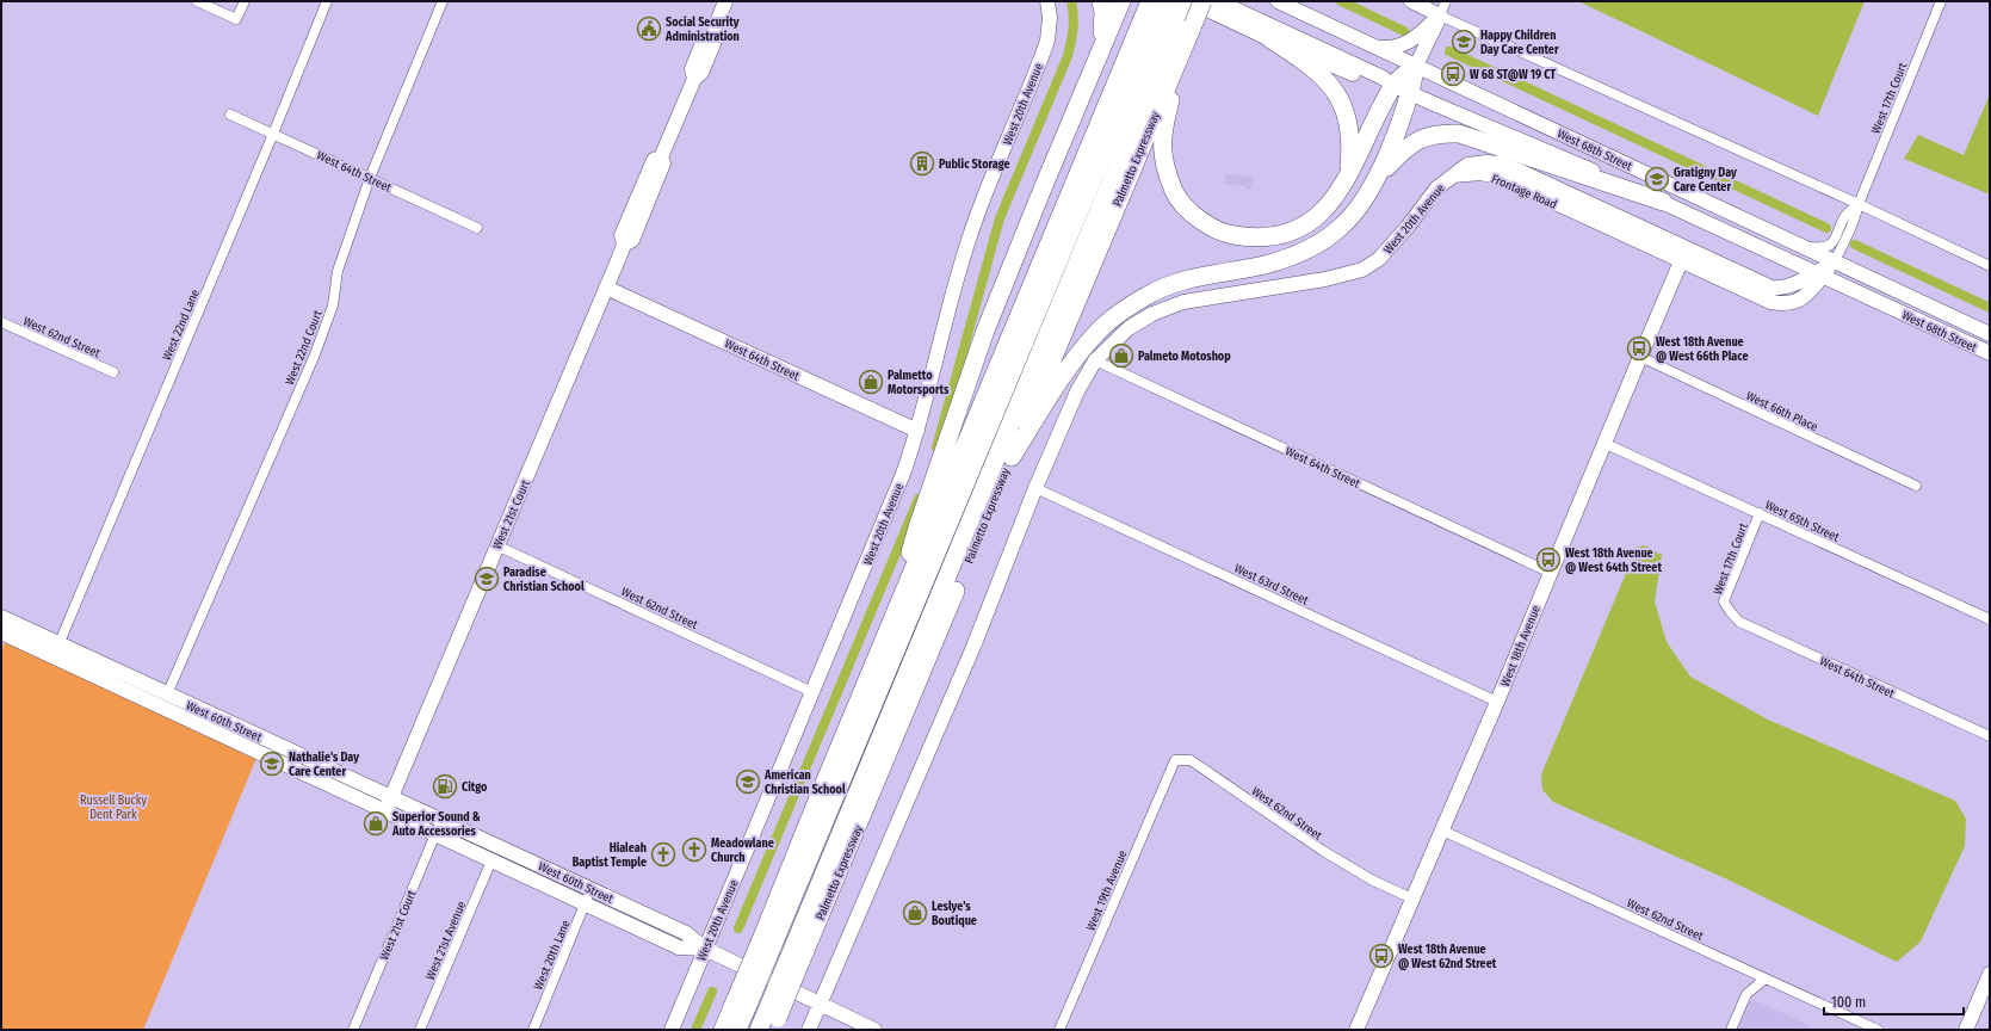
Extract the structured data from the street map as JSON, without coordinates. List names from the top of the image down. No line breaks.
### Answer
{"streets":{"highway":["Palmetto Expressway"],"street":["West 17th Court","West 20th Avenue","West 68th Street","West 64th Street","Frontage Road","West 22nd Lane","West 62nd Street","West 22nd Court","West 66th Place","West 21st Court","West 65th Street","West 63rd Street","West 18th Avenue","West 60th Street","West 19th Avenue","West 21st Avenue","West 20th Lane"]},"crossings":[["West 17th Court","West 68th Street"],["West 17th Court","West 64th Street"],["West 17th Court","West 65th Street"],["West 20th Avenue","West 64th Street"],["West 20th Avenue","Frontage Road"],["West 20th Avenue","West 62nd Street"],["West 20th Avenue","West 60th Street"],["West 68th Street","Frontage Road"],["West 64th Street","West 22nd Lane"],["West 64th Street","West 22nd Court"],["West 64th Street","West 21st Court"],["West 64th Street","West 18th Avenue"],["Frontage Road","West 18th Avenue"],["West 22nd Lane","West 60th Street"],["West 62nd Street","West 21st Court"],["West 62nd Street","West 18th Avenue"],["West 62nd Street","West 19th Avenue"],["West 22nd Court","West 60th Street"],["West 66th Place","West 18th Avenue"],["West 21st Court","West 60th Street"],["West 65th Street","West 18th Avenue"],["West 63rd Street","West 18th Avenue"],["West 60th Street","West 21st Avenue"],["West 60th Street","West 20th Lane"]],"parks":["Russell Bucky Dent Park"],"places":{"public building":["Social Security Administration"],"school or university":["Happy Children Day Care Center","Gratigny Day Care Center","Paradise Christian School","Nathalie's Day Care Center","American Christian School"],"bus stop":["W 68 ST@W 19 CT","West 18th Avenue @ West 66th Place","West 18th Avenue @ West 64th Street","West 18th Avenue @ West 62nd Street"],"building":["Public Storage"],"shop":["Palmeto Motoshop","Palmetto Motorsports","Superior Sound & Auto Accessories","Leslye's Boutique"],"fuel station":["Citgo"],"church":["Meadowlane Church","Hialeah Baptist Temple"]},"scale_bar":"100 m"}
